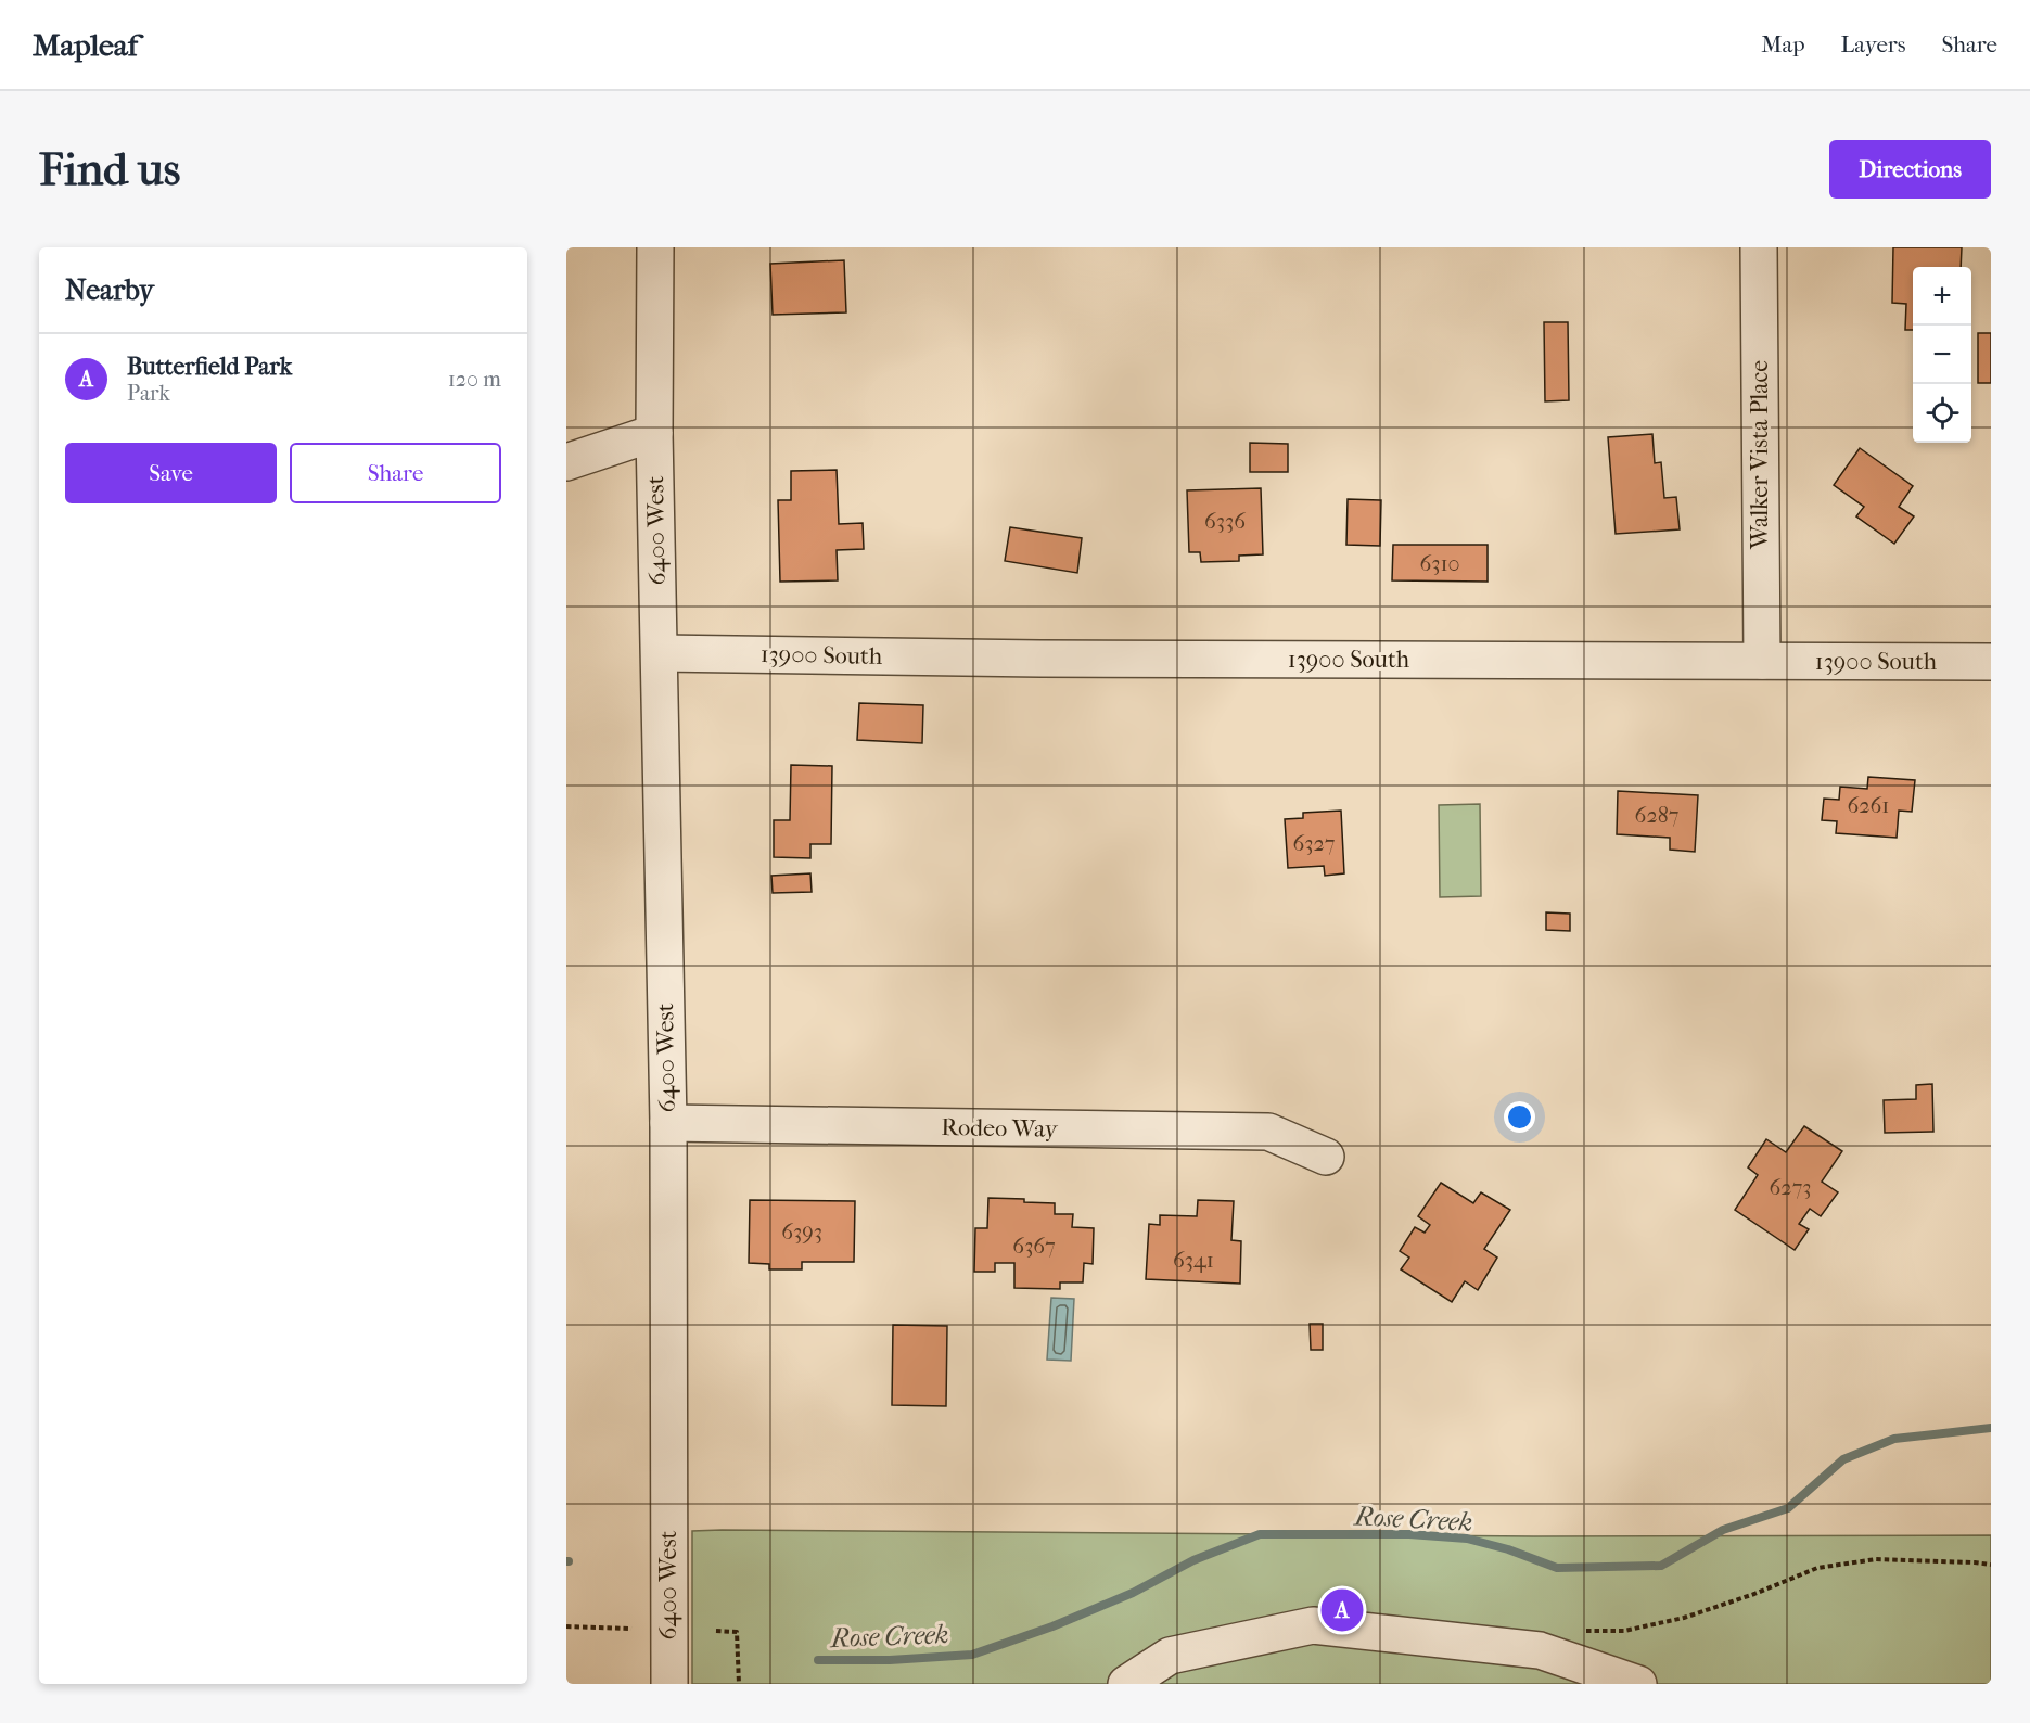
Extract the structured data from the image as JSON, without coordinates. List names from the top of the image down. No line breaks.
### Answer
{"streets":{"street":["Walker Vista Place","6400 West","13900 South","Rodeo Way"]},"crossings":[["Walker Vista Place","13900 South"],["6400 West","13900 South"],["6400 West","Rodeo Way"]],"water":["Rose Creek"],"house_numbers":["6336","6310","6261","6287","6327","6273","6393","6367","6341"],"page":{"header":"Mapleaf","nav":["Map","Layers","Share"],"buttons":["Directions",["Save","Share"]],"title":"Find us","heading":"Nearby","map_buttons":["+","−"],"list":[{"mark":"A","name":"Butterfield Park","note":"Park","value":"120 m"}],"pins":"A"}}
